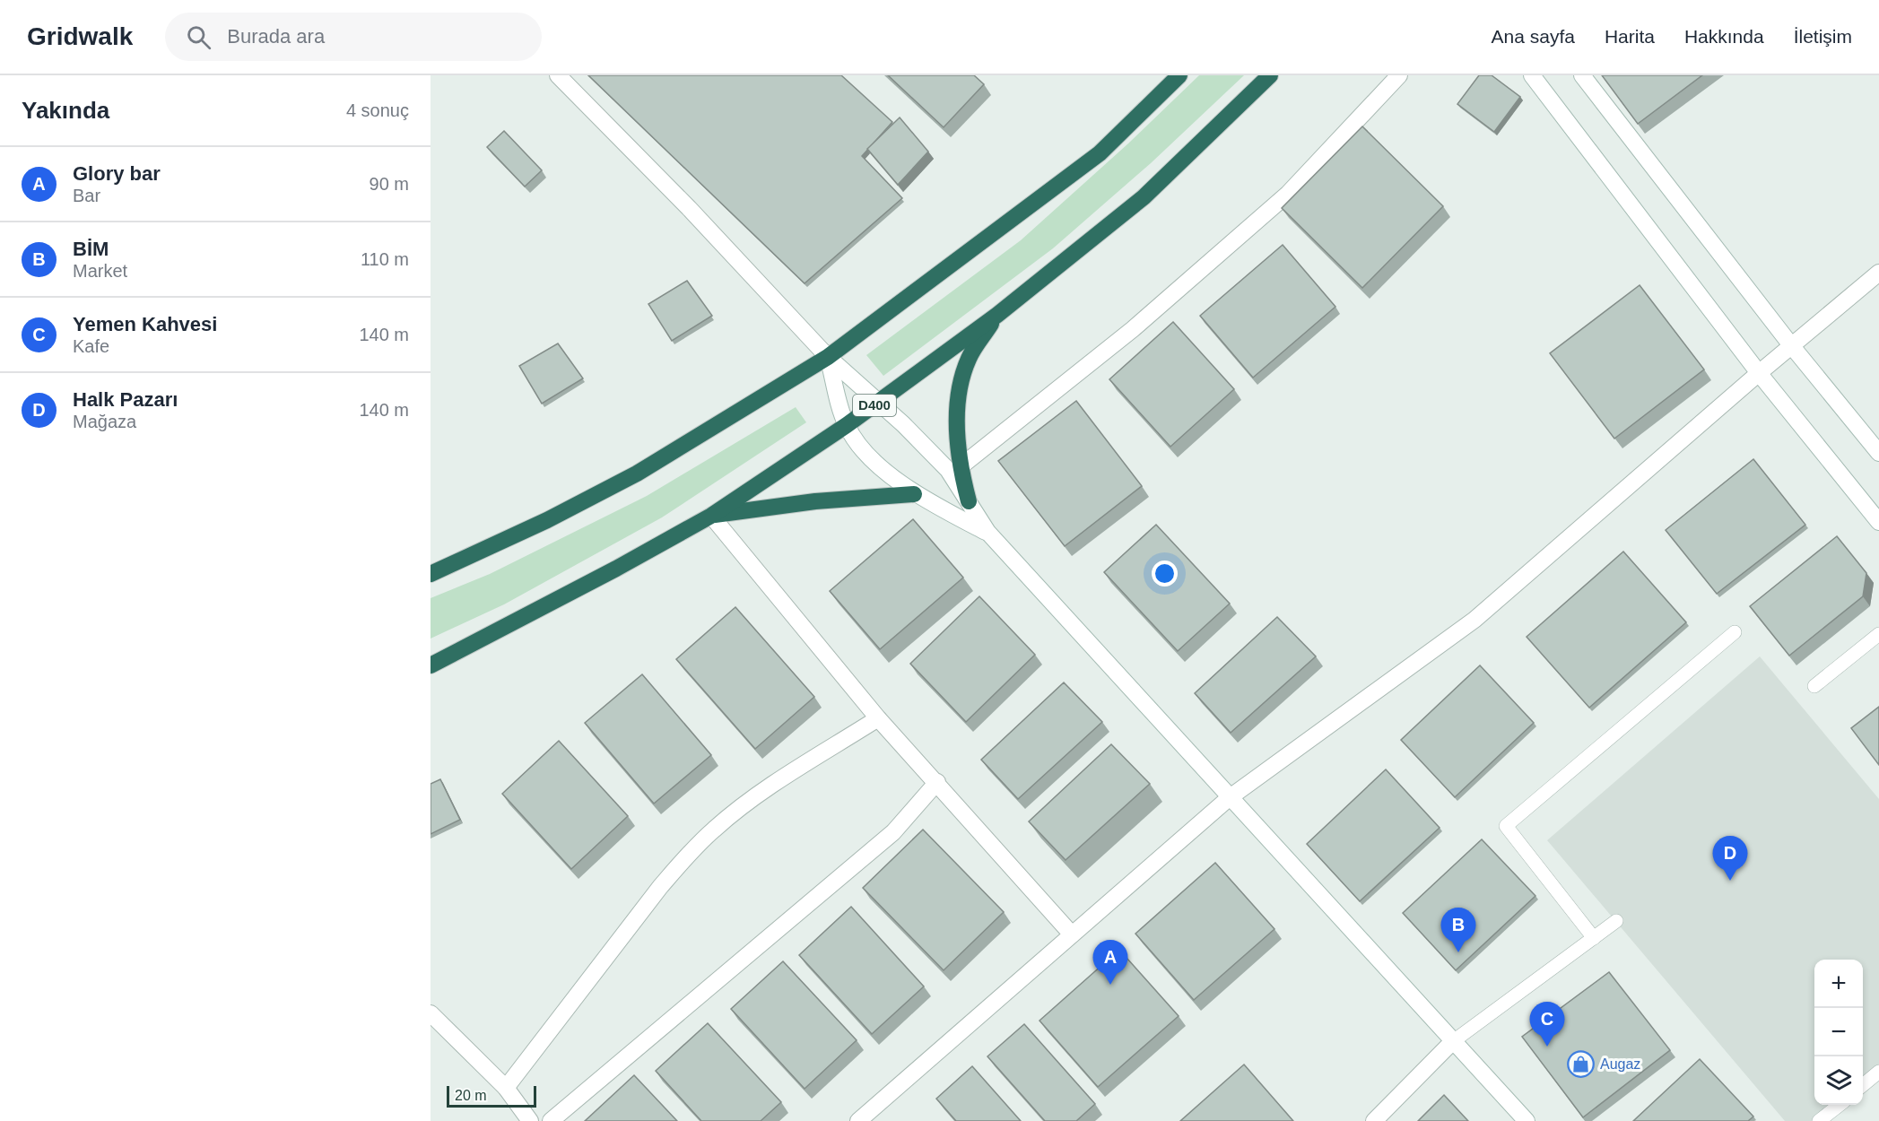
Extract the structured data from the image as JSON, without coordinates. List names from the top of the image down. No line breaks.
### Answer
{"streets":{"highway":["D400"]},"places":{"shop":["Augaz"]},"scale_bar":"20 m","page":{"header":"Gridwalk","search":"Burada ara","nav":["Ana sayfa","Harita","Hakkında","İletişim"],"heading":["Yakında","4 sonuç"],"list":[{"mark":"A","name":"Glory bar","note":"Bar","value":"90 m"},{"mark":"B","name":"BİM","note":"Market","value":"110 m"},{"mark":"C","name":"Yemen Kahvesi","note":"Kafe","value":"140 m"},{"mark":"D","name":"Halk Pazarı","note":"Mağaza","value":"140 m"}],"pins":["D","B","A","C"],"map_buttons":["+","−"],"scale":"20 m"}}
